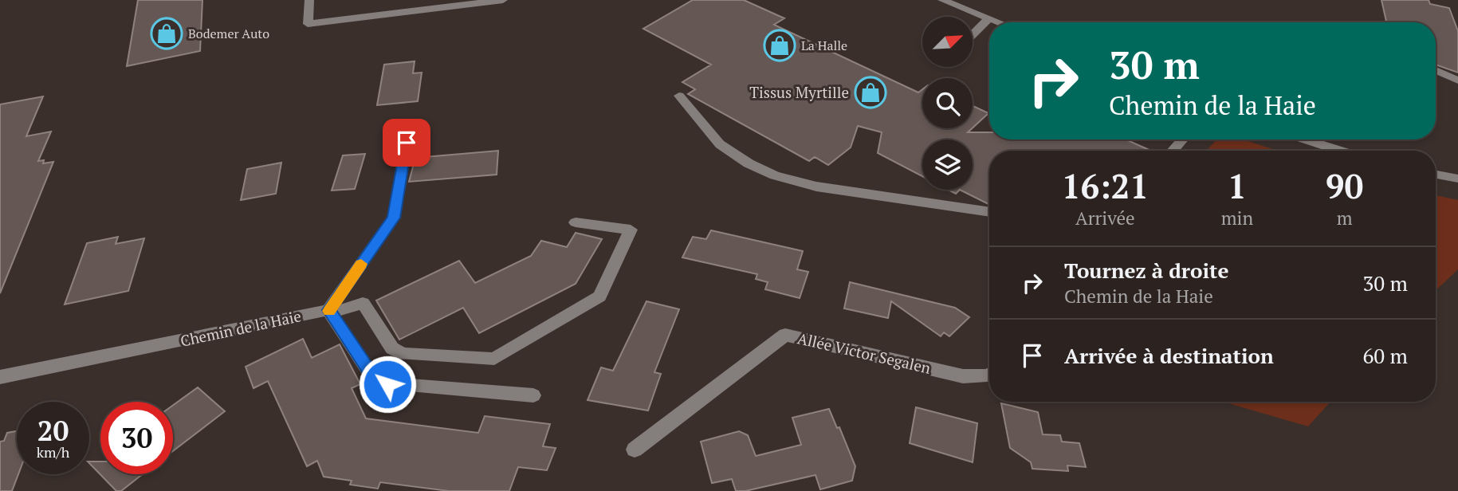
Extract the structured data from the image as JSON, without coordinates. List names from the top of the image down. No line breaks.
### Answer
{"streets":{"street":["Chemin de la Haie","Allée Victor Segalen"]},"places":{"shop":["Bodemer Auto","La Halle","Tissus Myrtille"]},"north":"top right","page":{"turn":["30 m","Chemin de la Haie"],"eta":["16:21","Arrivée","1","min","90","m"],"list":[{"name":"Tournez à droite","note":"Chemin de la Haie","value":"30 m"},{"name":"Arrivée à destination","value":"60 m"}],"speed":"20 km/h","limit":"30"}}
